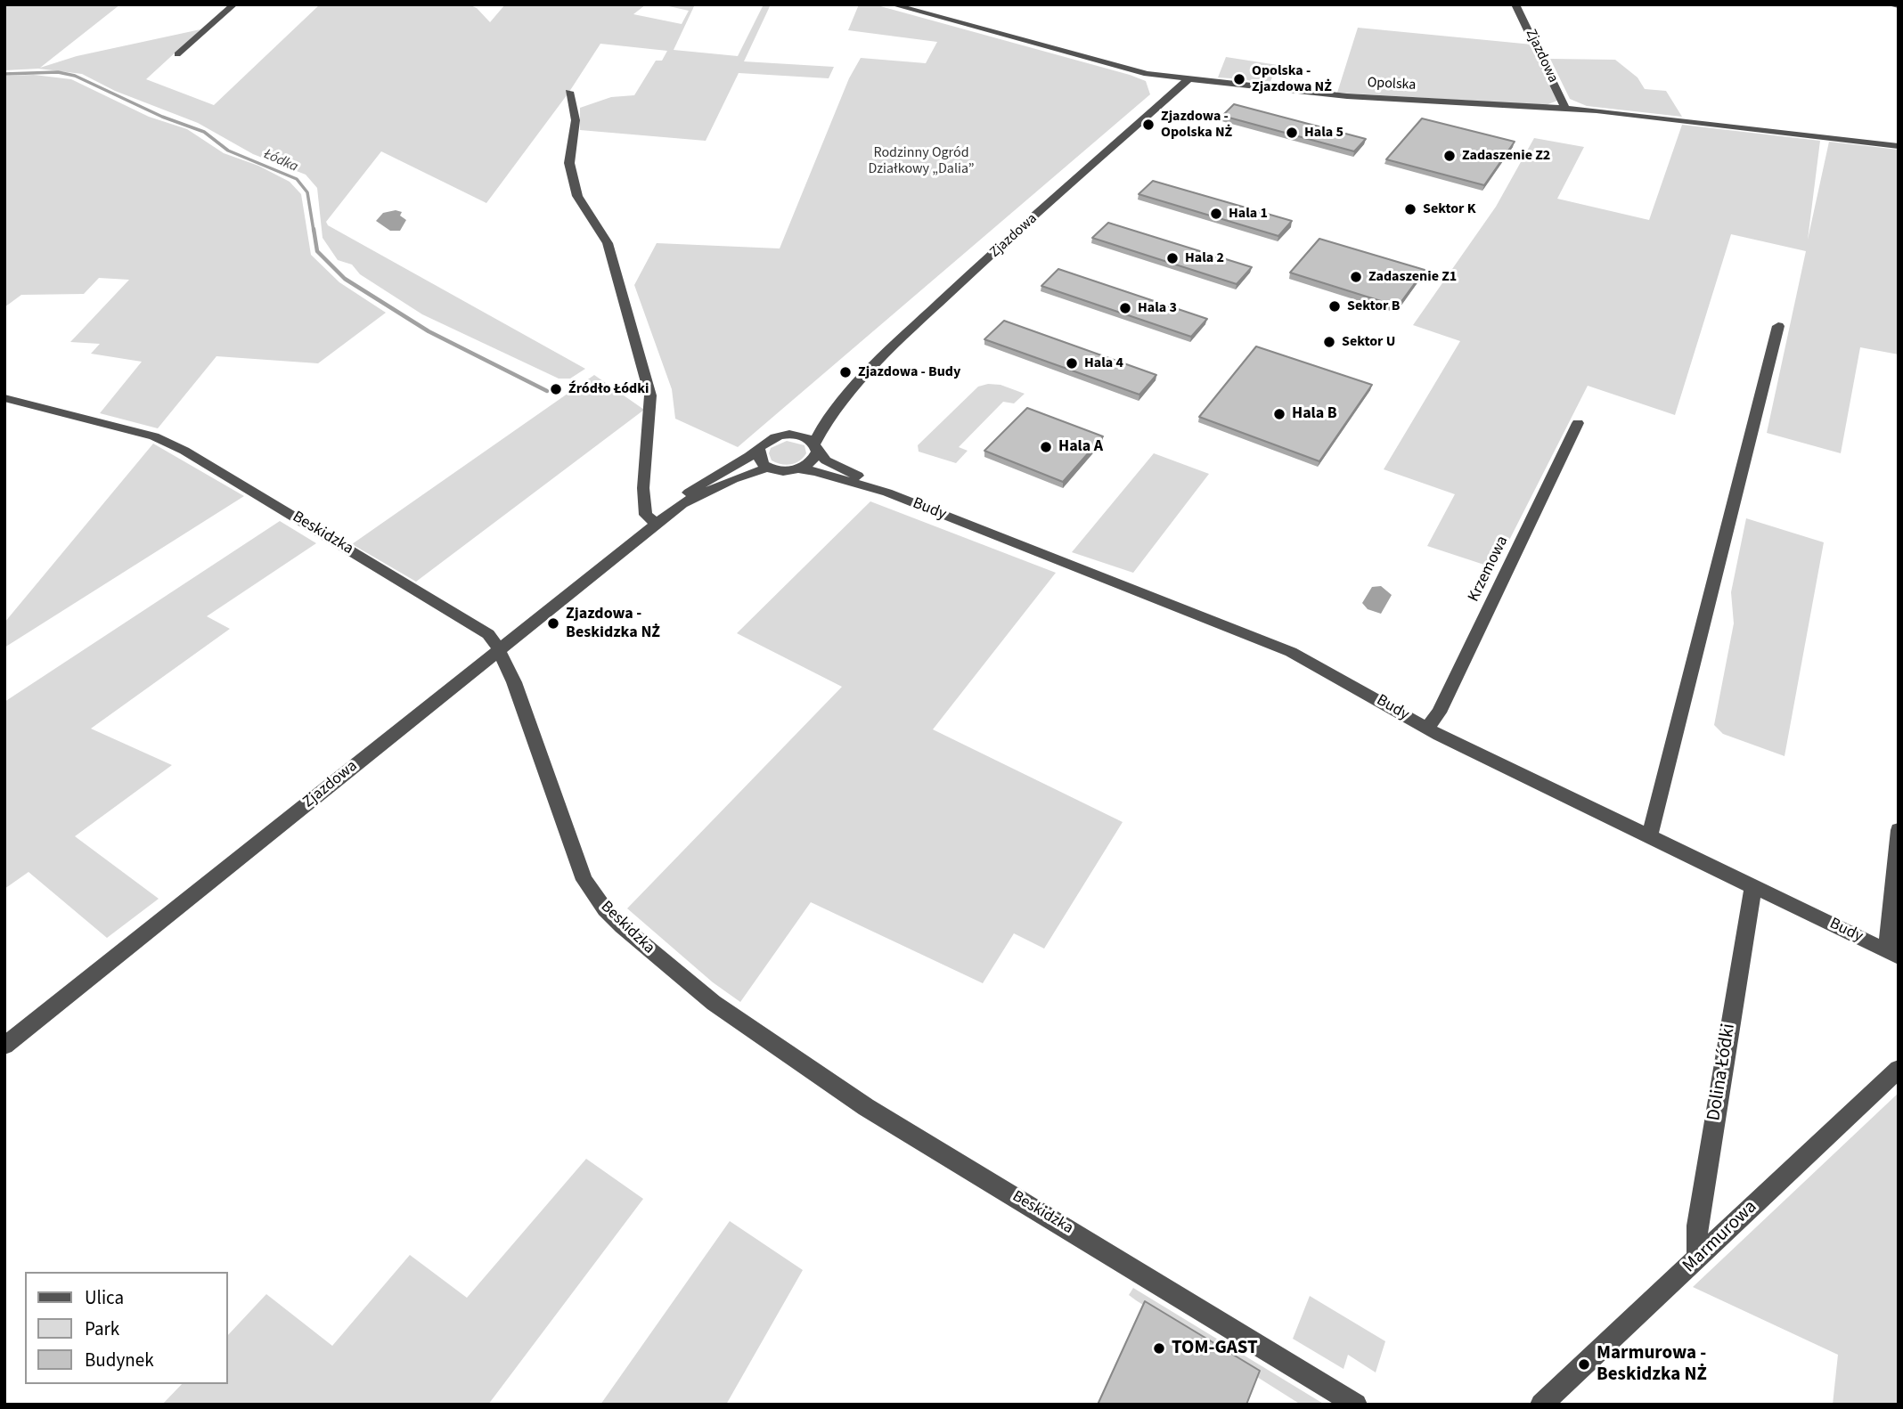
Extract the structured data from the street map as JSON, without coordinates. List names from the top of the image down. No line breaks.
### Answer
{"streets":{"street":["Zjazdowa","Opolska","Budy","Beskidzka","Krzemowa","Dolina Łódki","Marmurowa"]},"crossings":[["Zjazdowa","Opolska"],["Zjazdowa","Budy"],["Zjazdowa","Beskidzka"],["Budy","Krzemowa"],["Budy","Dolina Łódki"],["Dolina Łódki","Marmurowa"]],"water":["Łódka"],"parks":["Rodzinny Ogród Działkowy „Dalia”"],"places":["Opolska - Zjazdowa NŻ","Zjazdowa - Opolska NŻ","Hala 5","Zadaszenie Z2","Sektor K","Hala 1","Hala 2","Zadaszenie Z1","Sektor B","Hala 3","Sektor U","Hala 4","Zjazdowa - Budy","Źródło Łódki","Hala B","Hala A","Zjazdowa - Beskidzka NŻ","TOM-GAST","Marmurowa - Beskidzka NŻ"],"legend":["Ulica","Park","Budynek"]}
